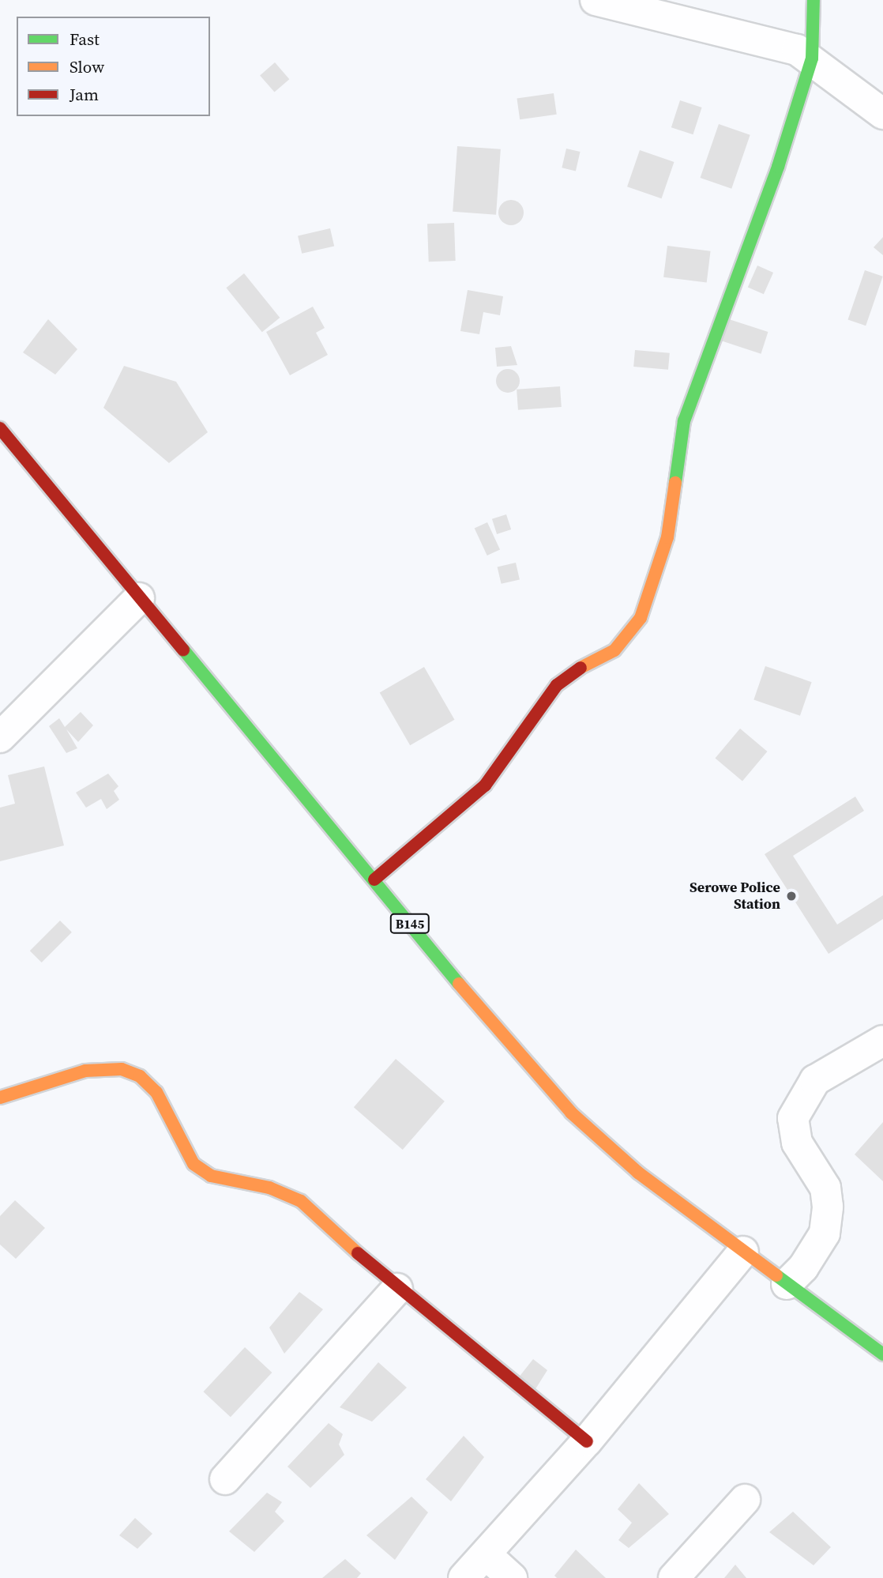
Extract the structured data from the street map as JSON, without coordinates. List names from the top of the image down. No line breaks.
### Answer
{"streets":{"street":["B145"]},"places":["Serowe Police Station"],"legend":["Fast","Slow","Jam"]}
